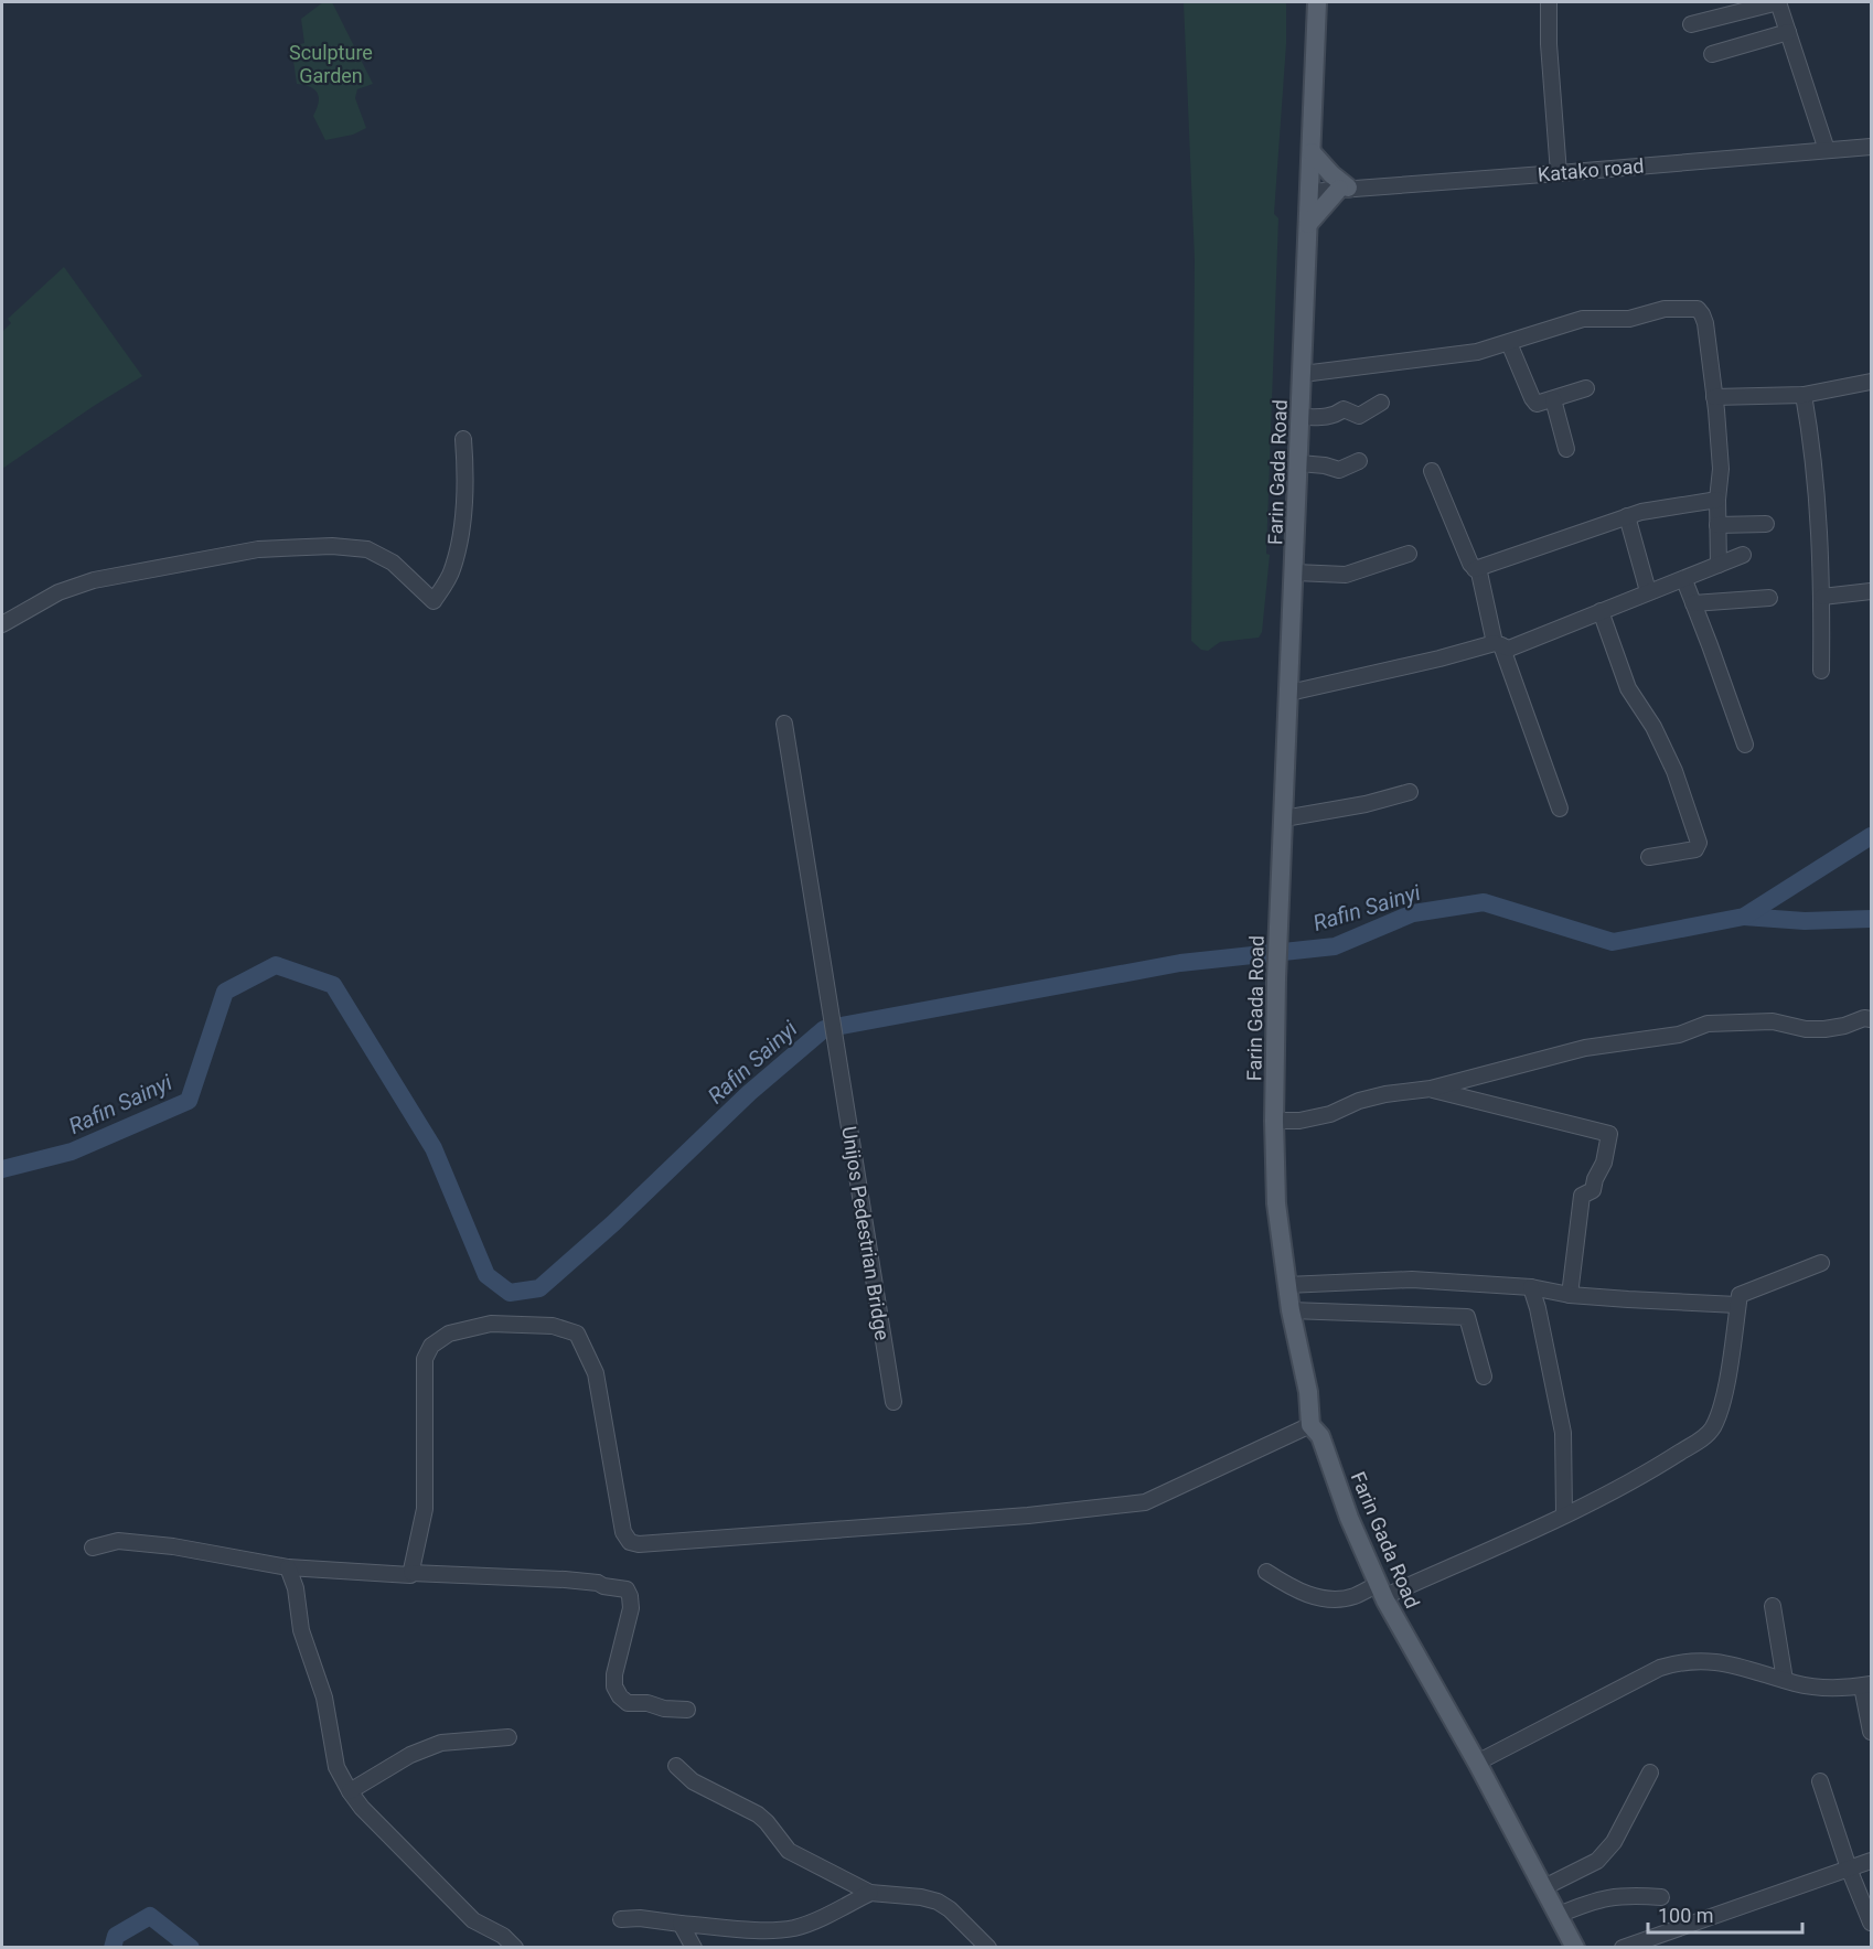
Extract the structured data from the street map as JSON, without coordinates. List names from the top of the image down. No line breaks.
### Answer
{"streets":{"main road":["Farin Gada Road"],"street":["Katako road","Unijos Pedestrian Bridge"]},"crossings":[["Katako road","Farin Gada Road"]],"water":["Rafin Sainyi"],"parks":["Sculpture Garden"],"scale_bar":"100 m"}
